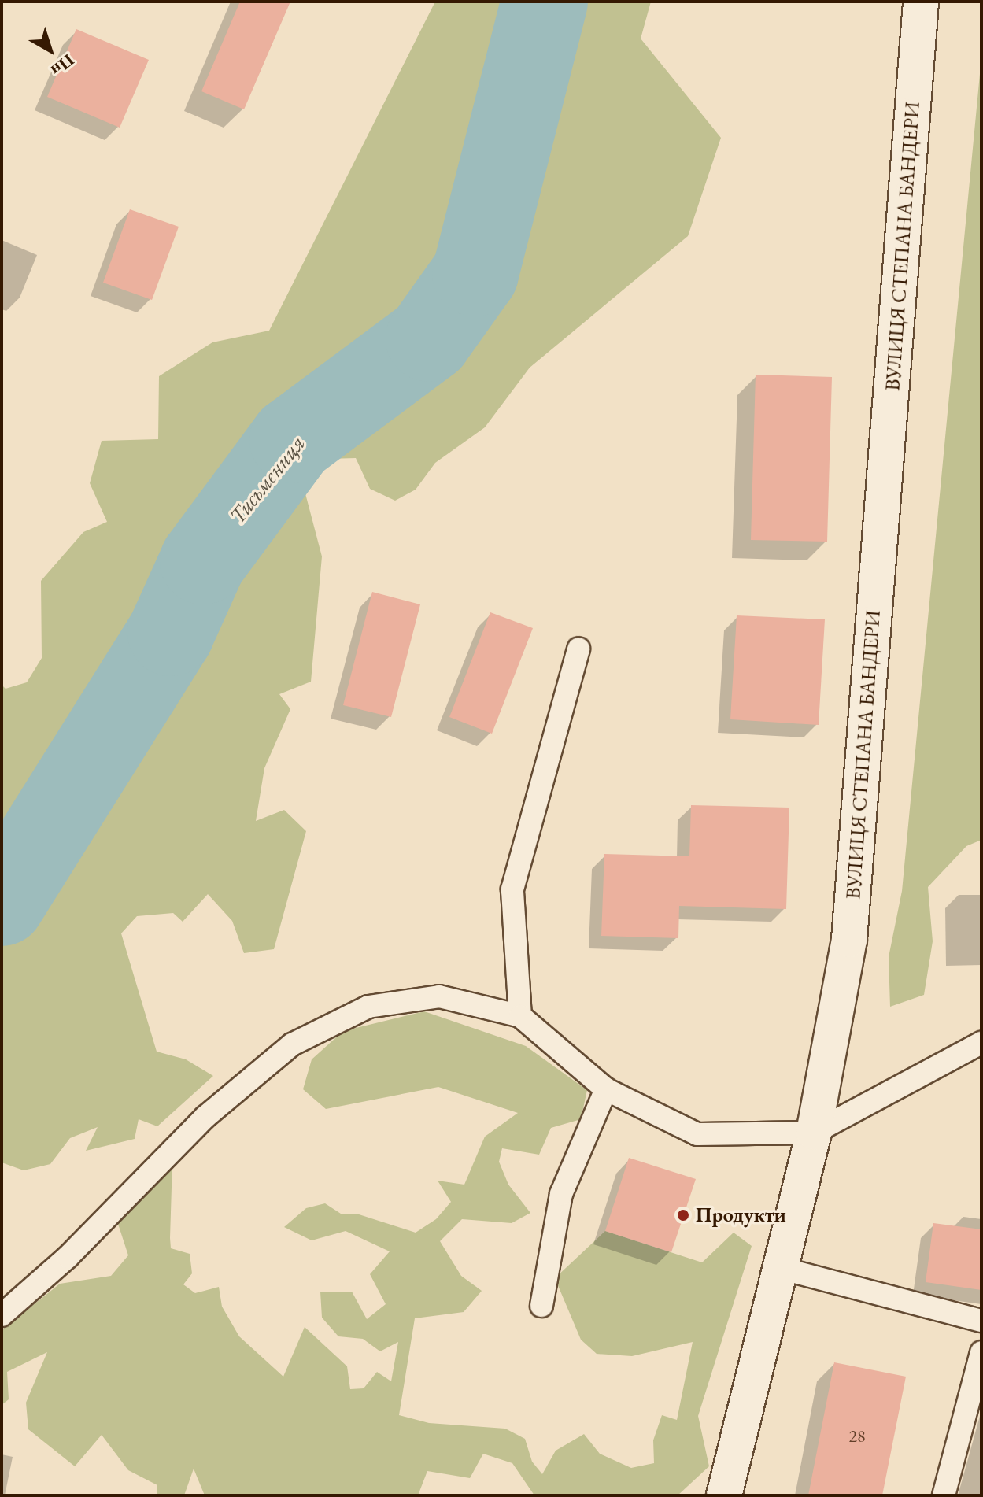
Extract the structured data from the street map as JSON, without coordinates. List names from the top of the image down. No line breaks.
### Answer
{"streets":{"main road":["ВУЛИЦЯ СТЕПАНА БАНДЕРИ"]},"water":["Тисьмениця"],"places":["Продукти"],"house_numbers":["28"],"north":"bottom right"}
